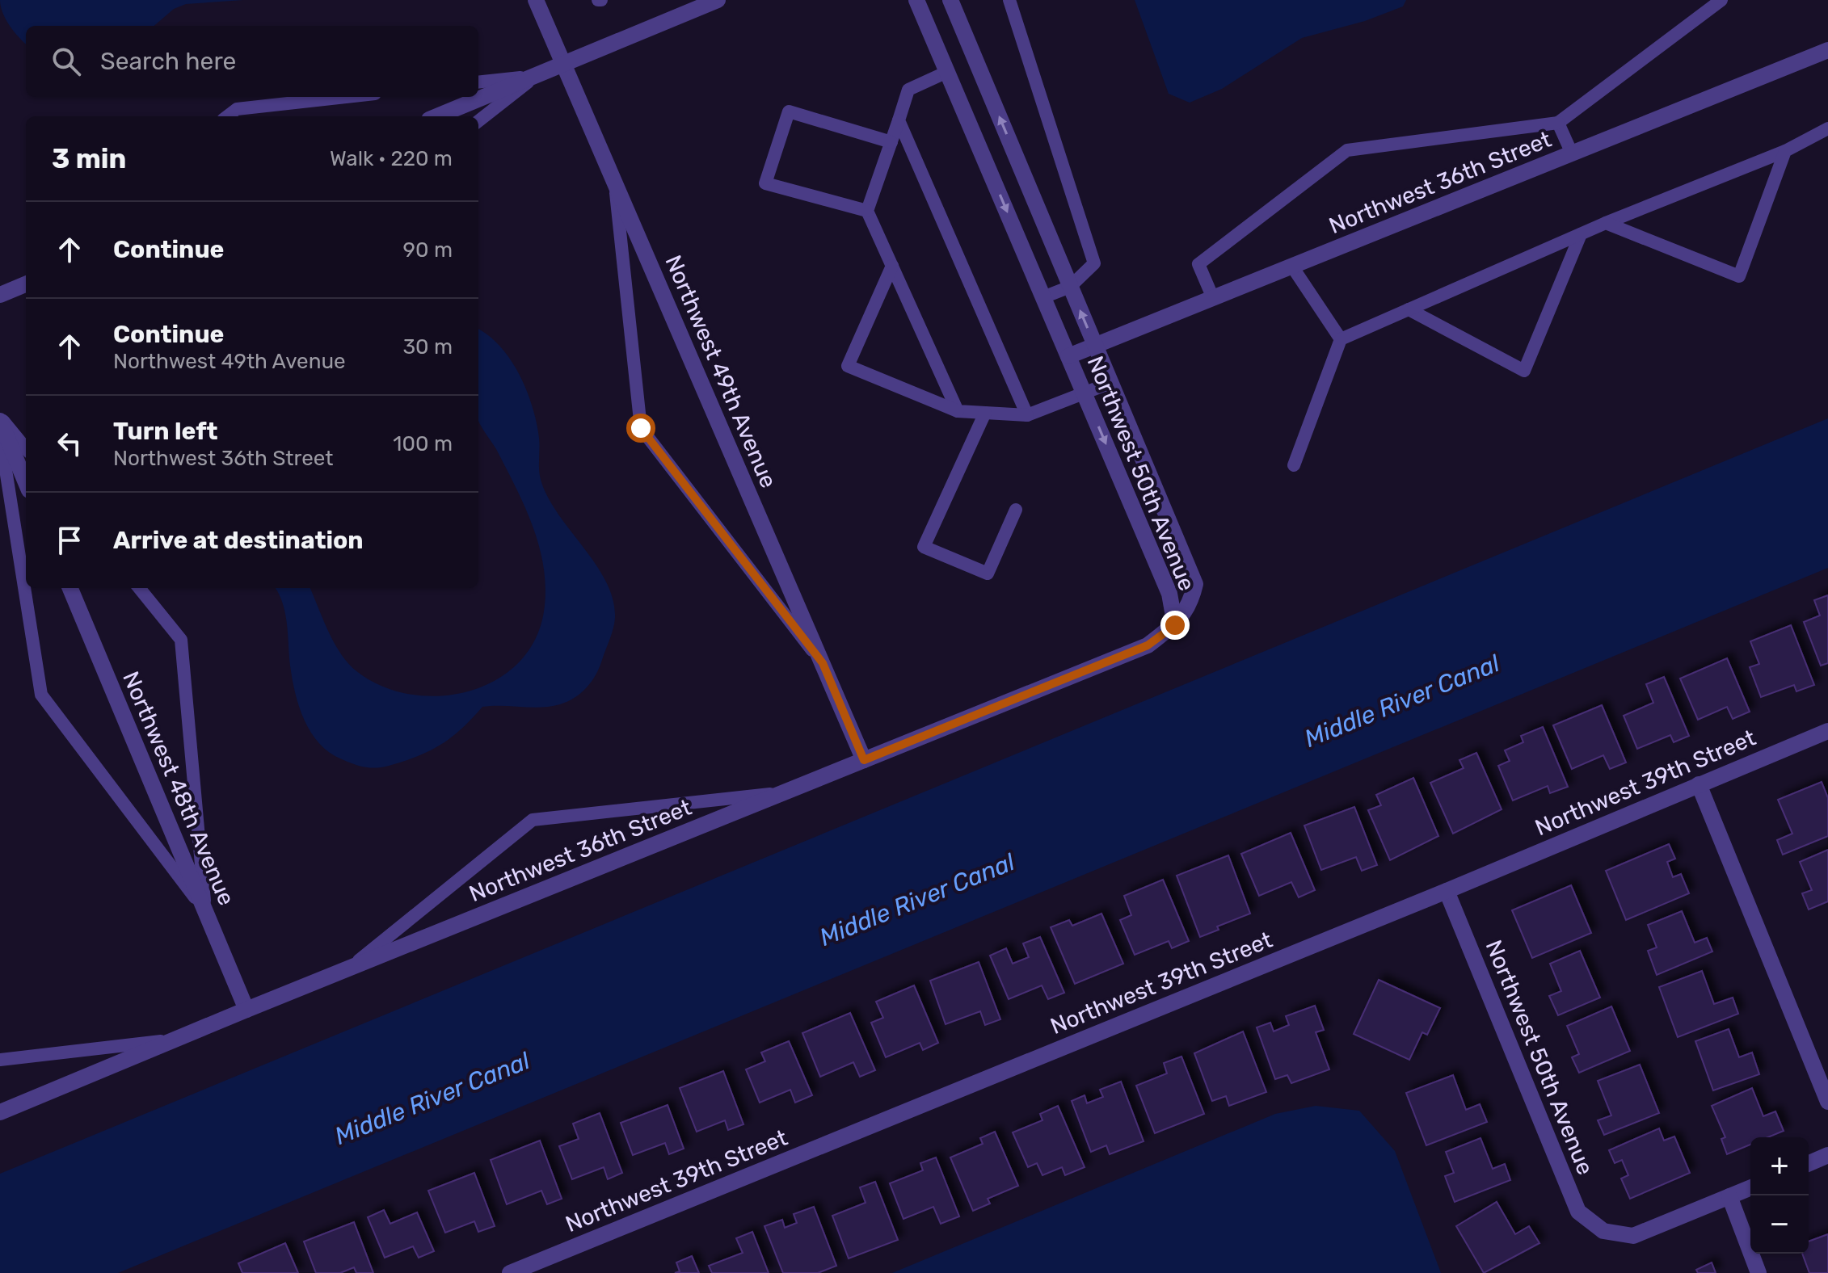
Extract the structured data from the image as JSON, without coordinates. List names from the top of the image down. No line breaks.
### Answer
{"streets":{"street":["Northwest 36th Street","Northwest 49th Avenue","Northwest 50th Avenue","Northwest 39th Street","Northwest 48th Avenue"]},"crossings":[["Northwest 36th Street","Northwest 49th Avenue"],["Northwest 36th Street","Northwest 50th Avenue"],["Northwest 36th Street","Northwest 48th Avenue"],["Northwest 50th Avenue","Northwest 39th Street"]],"water":["Middle River Canal"],"page":{"search":"Search here","heading":["3 min","Walk · 220 m"],"list":[["Continue","90 m"],["Continue","Northwest 49th Avenue","30 m"],["Turn left","Northwest 36th Street","100 m"],"Arrive at destination"],"map_buttons":["+","−"]}}
